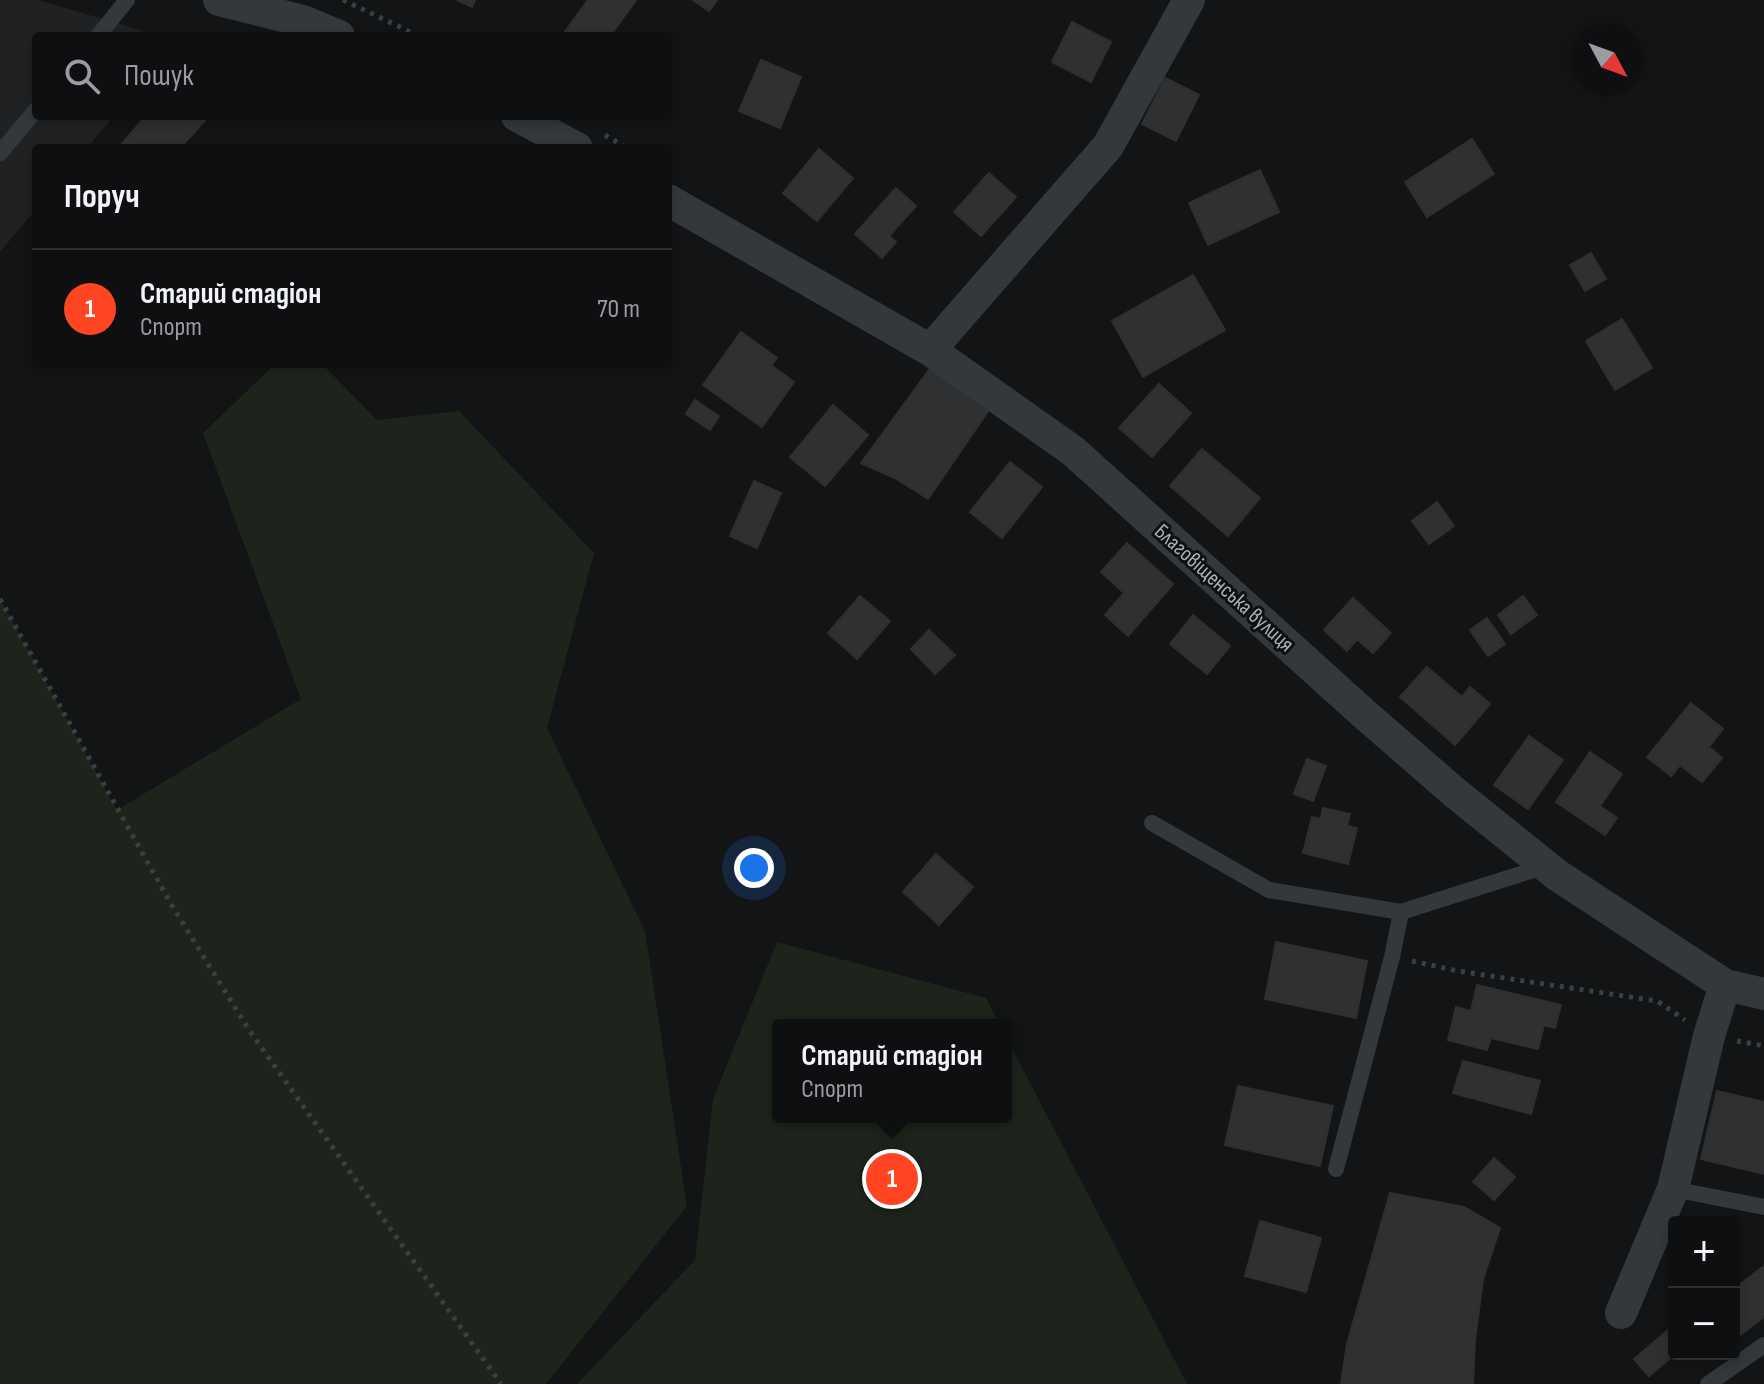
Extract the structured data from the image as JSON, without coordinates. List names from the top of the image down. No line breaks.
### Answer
{"streets":{"street":["Благовіщенська вулиця"]},"north":"bottom right","page":{"search":"Пошук","heading":"Поруч","list":[{"mark":"1","name":"Старий стадіон","note":"Спорт","value":"70 m"}],"popup":["Старий стадіон","Спорт"],"pins":"1","map_buttons":["+","−"]}}
